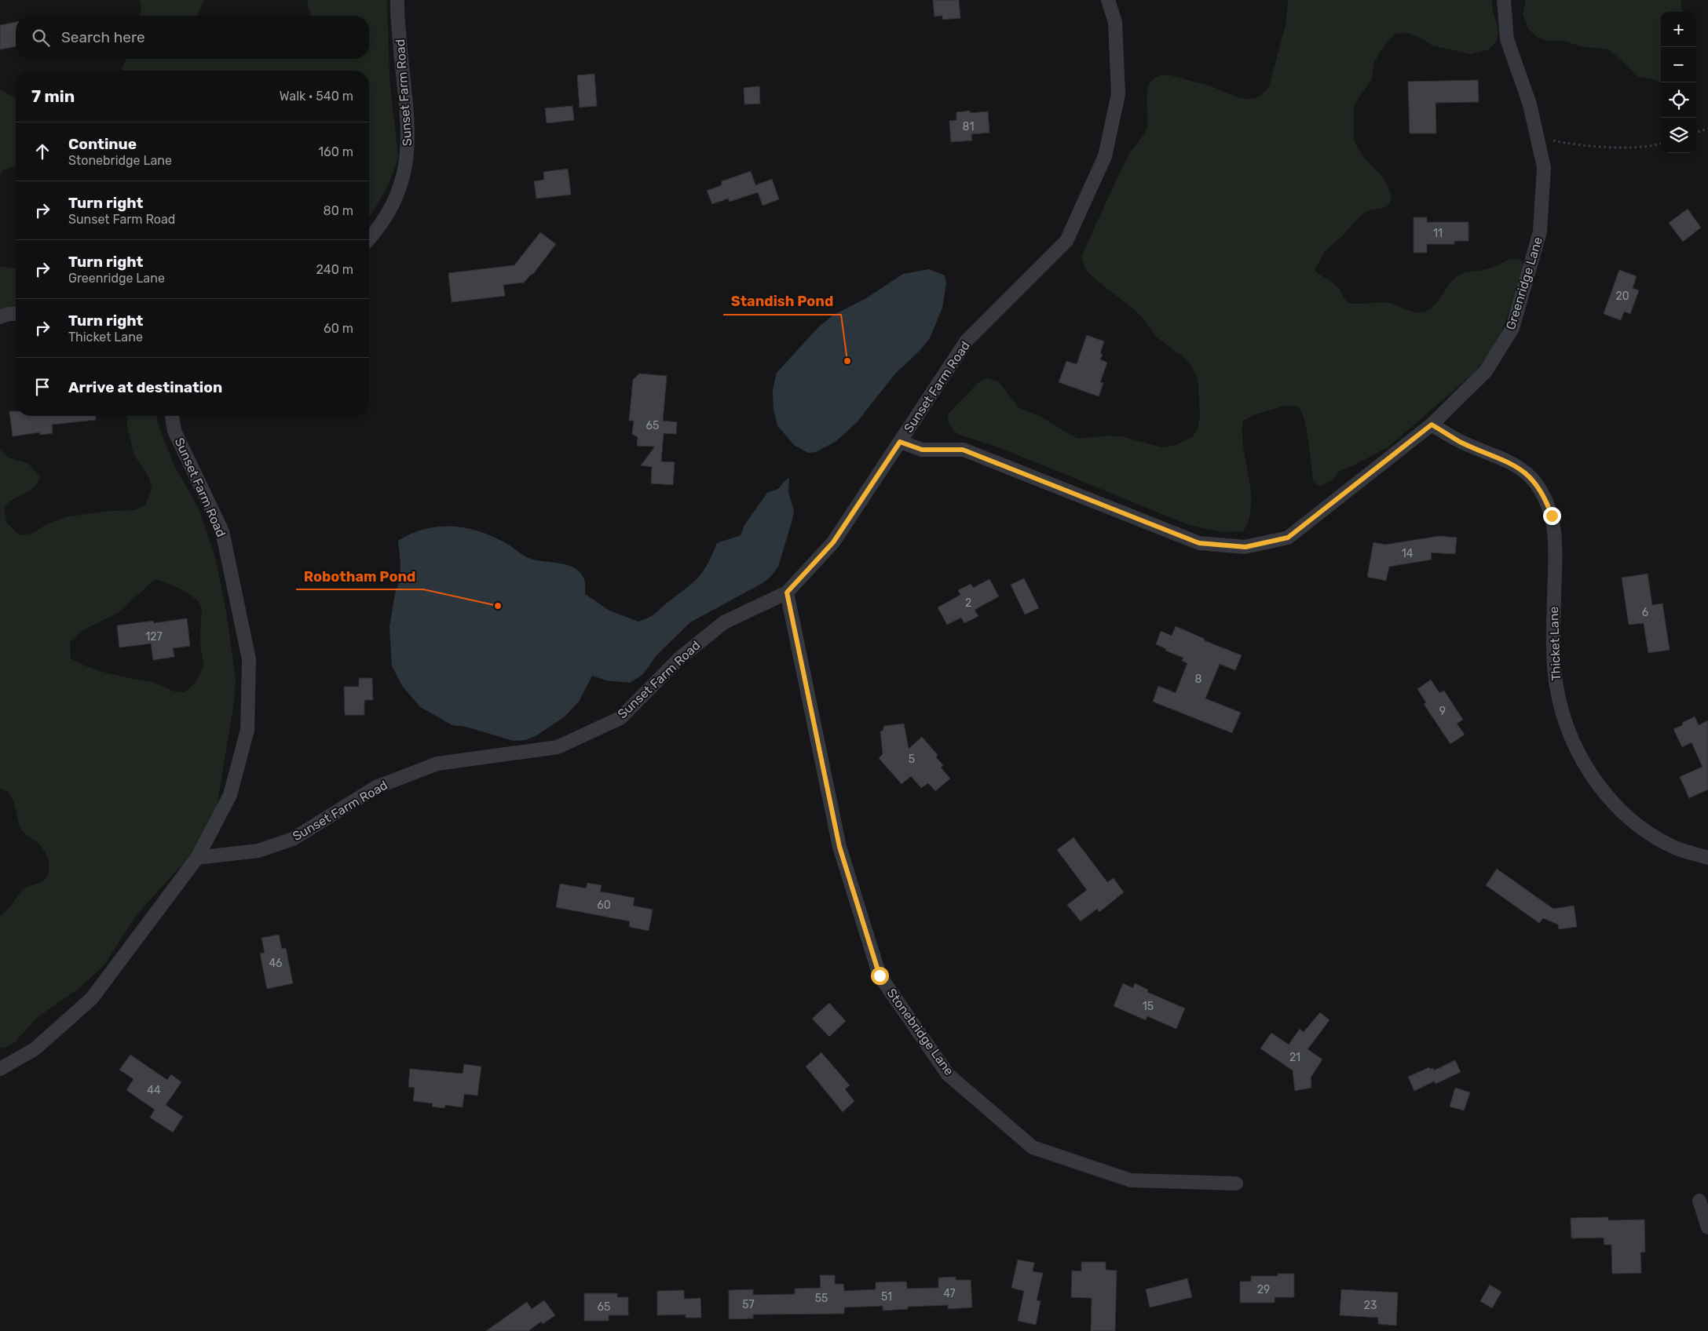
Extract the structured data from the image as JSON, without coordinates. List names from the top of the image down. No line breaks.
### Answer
{"streets":{"street":["Sunset Farm Road","Greenridge Lane","Thicket Lane","Stonebridge Lane"]},"crossings":[["Sunset Farm Road","Greenridge Lane"],["Sunset Farm Road","Stonebridge Lane"],["Greenridge Lane","Thicket Lane"]],"places":["Standish Pond","Robotham Pond"],"house_numbers":["81","11","20","65","14","2","6","127","8","9","5","60","46","15","21","44","29","47","51","55","57","23","65"],"page":{"map_buttons":["+","−"],"search":"Search here","heading":["7 min","Walk · 540 m"],"list":[["Continue","Stonebridge Lane","160 m"],["Turn right","Sunset Farm Road","80 m"],["Turn right","Greenridge Lane","240 m"],["Turn right","Thicket Lane","60 m"],"Arrive at destination"]}}
